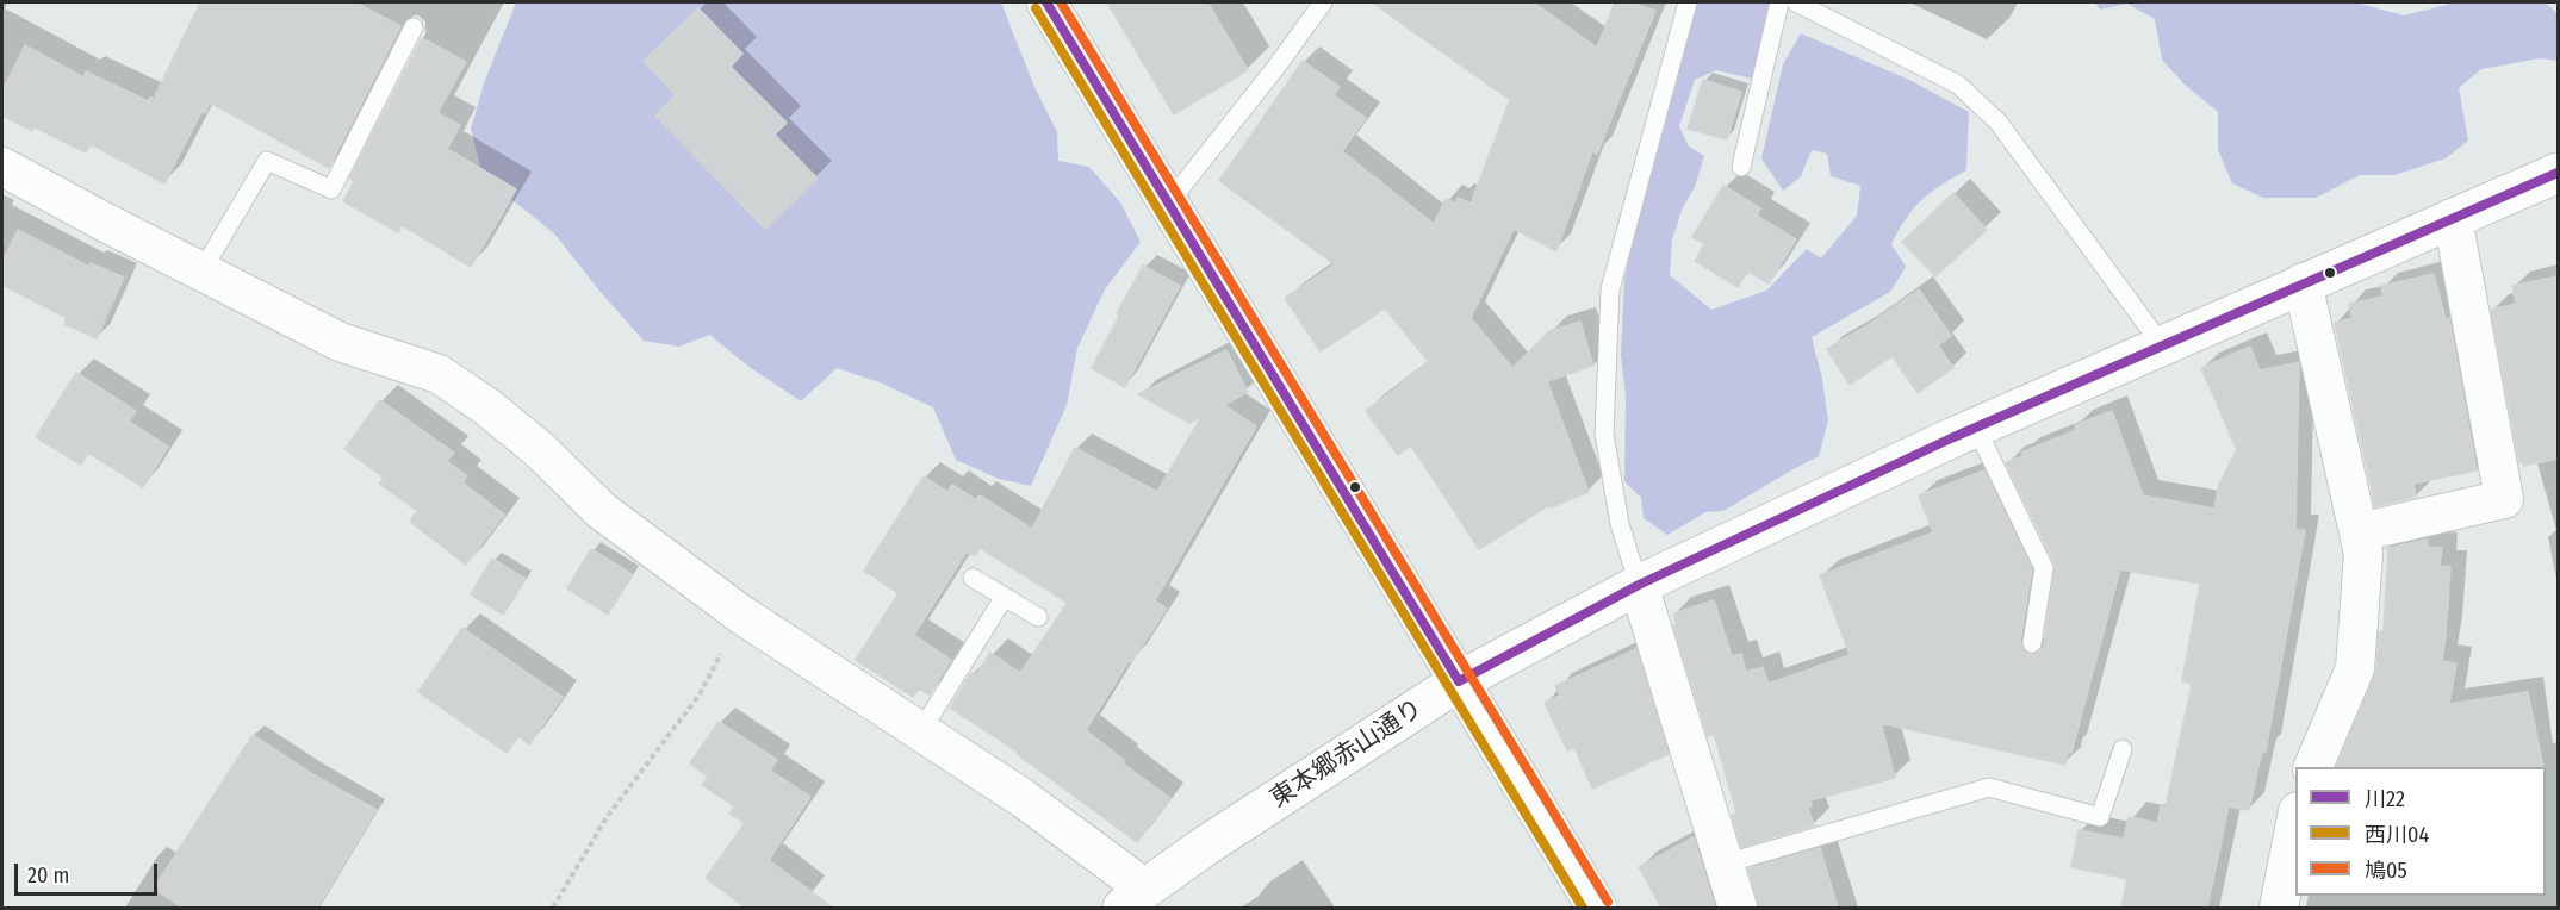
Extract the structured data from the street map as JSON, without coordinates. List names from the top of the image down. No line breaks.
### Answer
{"streets":{"street":["東本郷赤山通り"]},"lines":["transit line 川22","transit line 鳩05","transit line 西川04"],"legend":["川22","西川04","鳩05"],"scale_bar":"20 m"}
